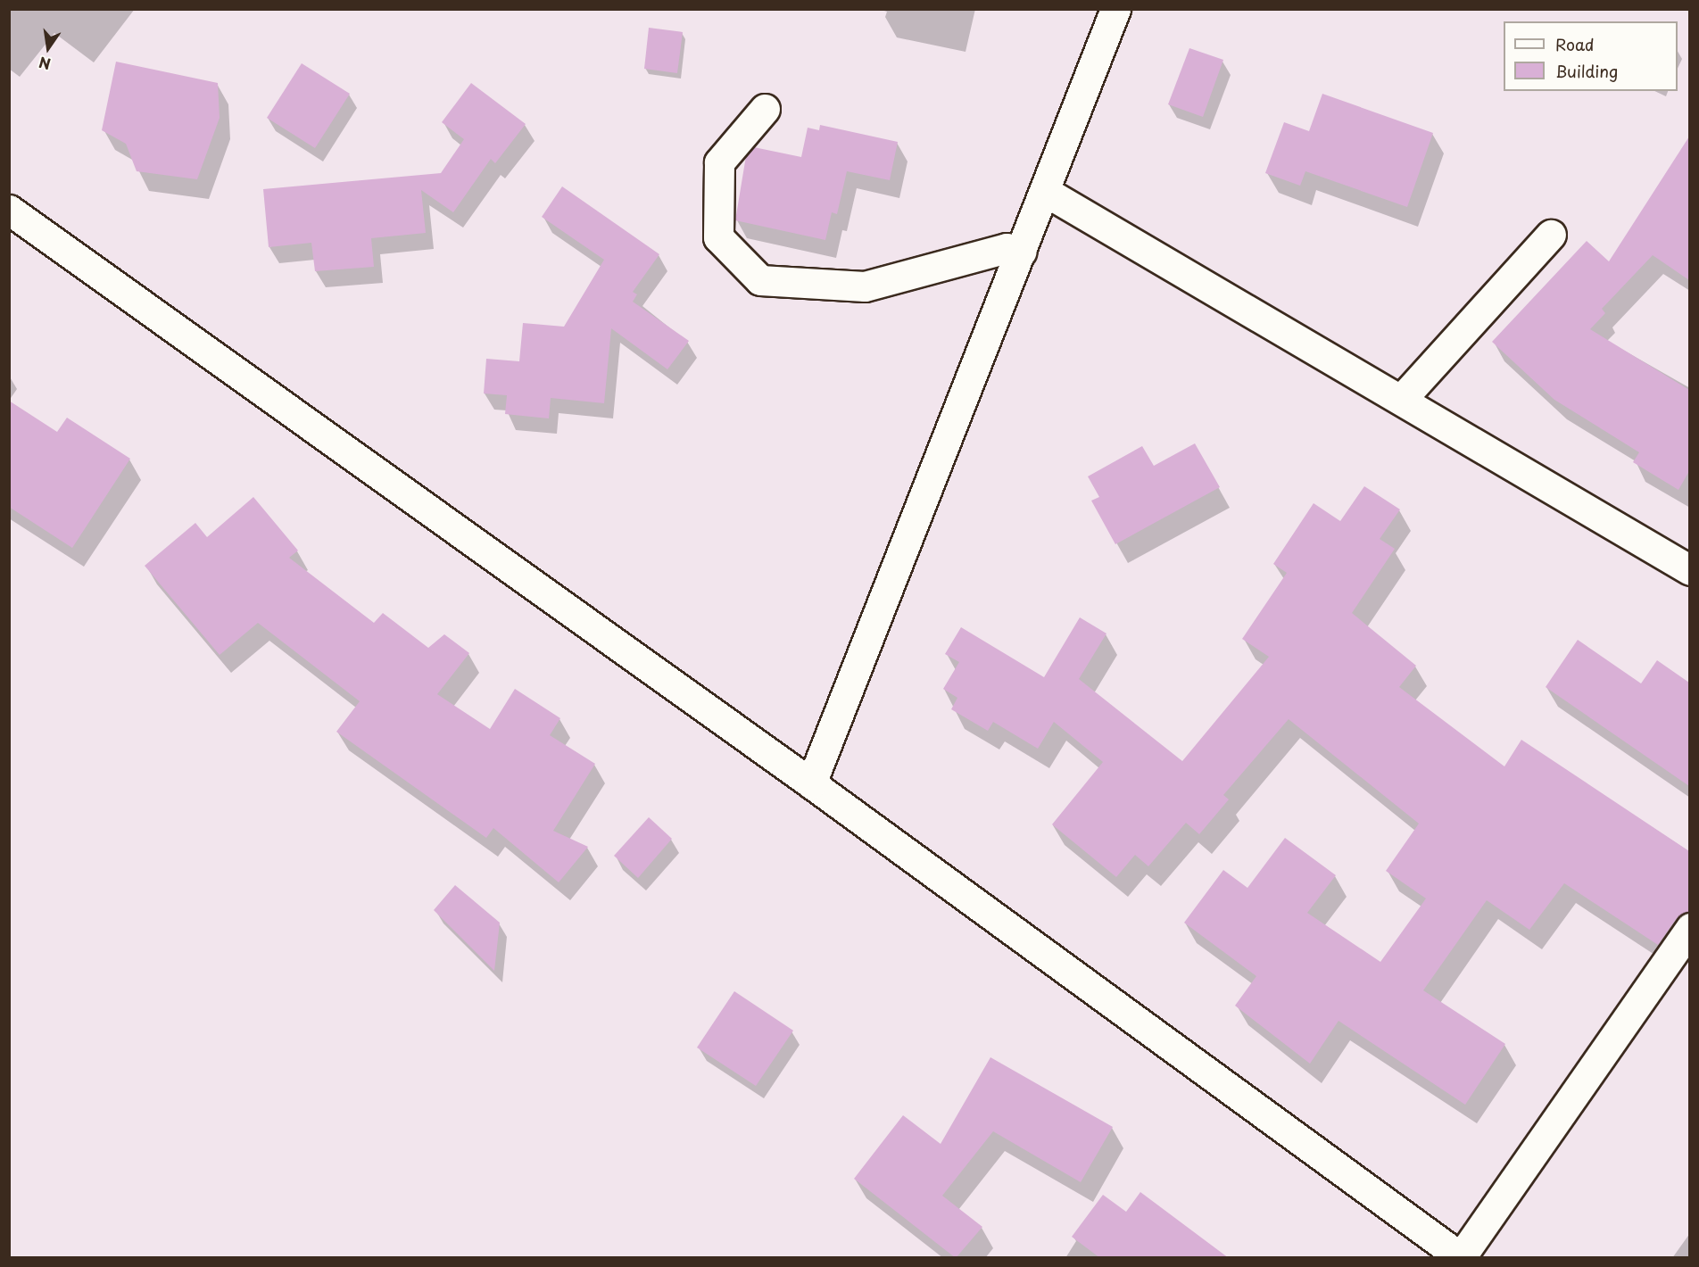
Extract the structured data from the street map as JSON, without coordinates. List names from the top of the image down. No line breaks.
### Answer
{"legend":["Road","Building"],"north":"bottom"}
